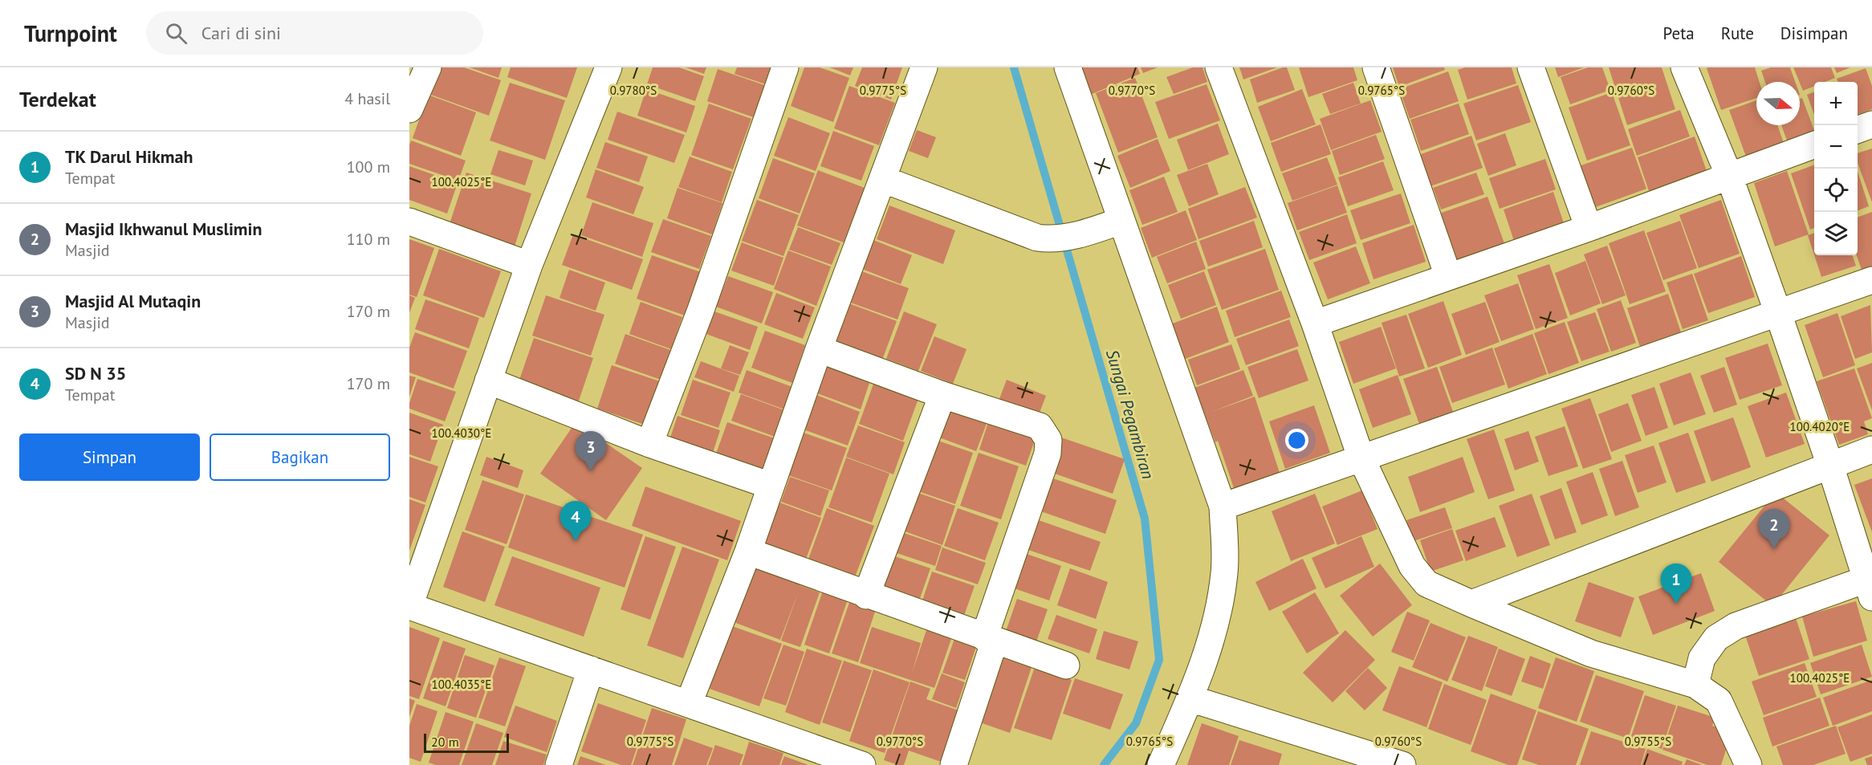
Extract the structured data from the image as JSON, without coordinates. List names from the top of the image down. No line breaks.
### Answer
{"water":["Sungai Pegambiran"],"scale_bar":"20 m","north":"right","page":{"header":"Turnpoint","search":"Cari di sini","nav":["Peta","Rute","Disimpan"],"heading":["Terdekat","4 hasil"],"map_buttons":["+","−"],"list":[{"mark":"1","name":"TK Darul Hikmah","note":"Tempat","value":"100 m"},{"mark":"2","name":"Masjid Ikhwanul Muslimin","note":"Masjid","value":"110 m"},{"mark":"3","name":"Masjid Al Mutaqin","note":"Masjid","value":"170 m"},{"mark":"4","name":"SD N 35","note":"Tempat","value":"170 m"}],"buttons":["Simpan","Bagikan"],"pins":["3","4","2","1"],"scale":"20 m"},"coordinates":["0.9780°S","0.9775°S","0.9770°S","0.9765°S","0.9760°S","100.4025°E","100.4020°E","100.4030°E","100.4035°E","0.9755°S"]}
